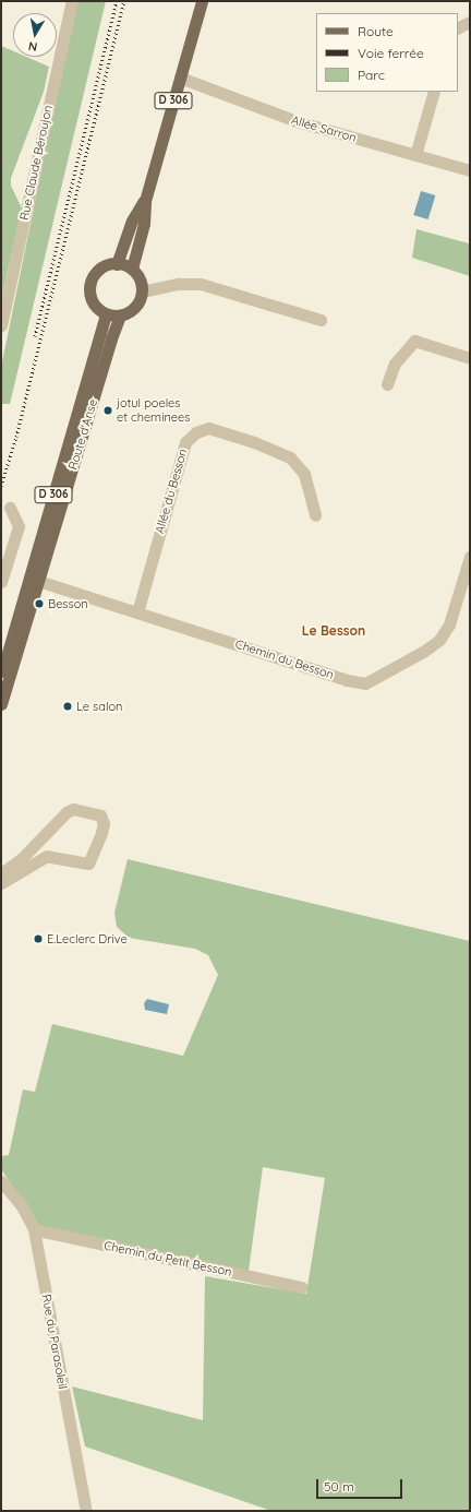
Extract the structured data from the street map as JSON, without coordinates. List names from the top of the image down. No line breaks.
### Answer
{"streets":{"main road":["D 306","Route d'Anse"],"street":["Allée Sarron","Rue Claude Béroujon","Allée du Besson","Chemin du Besson","Chemin du Petit Besson","Rue du Parasoleil"]},"crossings":[["D 306","Allée Sarron"],["D 306","Route d'Anse"],["Route d'Anse","Chemin du Besson"],["Allée du Besson","Chemin du Besson"],["Chemin du Petit Besson","Rue du Parasoleil"]],"districts":["Le Besson"],"places":["jotul poeles et cheminees","Besson","Le salon","E.Leclerc Drive"],"legend":["Route","Voie ferrée","Parc"],"scale_bar":"50 m","north":"bottom"}
